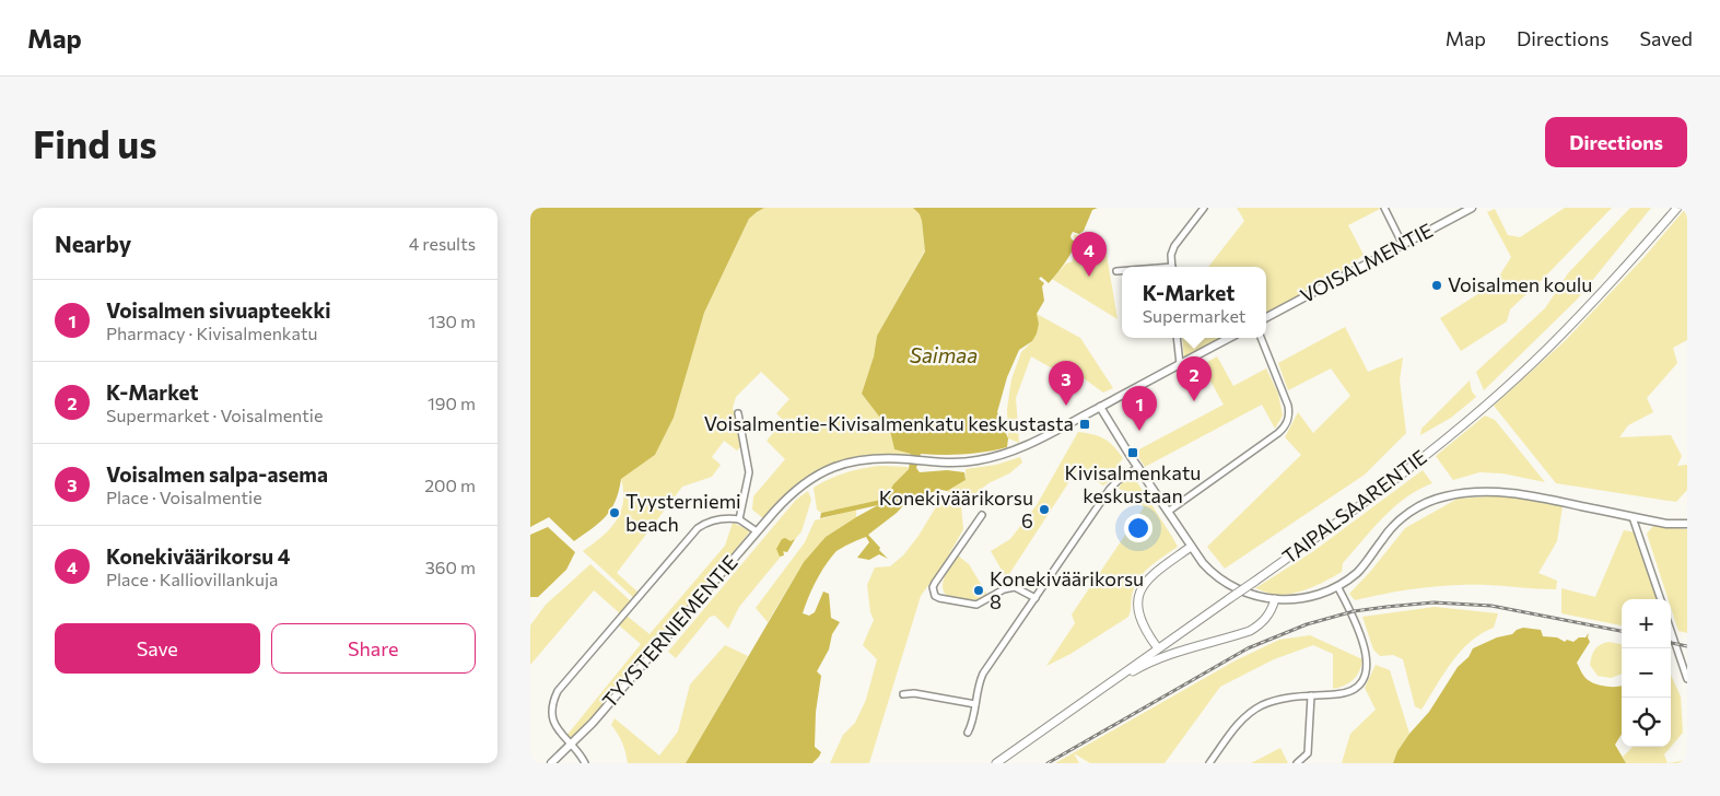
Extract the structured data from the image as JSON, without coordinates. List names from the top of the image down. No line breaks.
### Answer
{"streets":{"main road":["TAIPALSAARENTIE"],"street":["VOISALMENTIE","TYYSTERNIEMENTIE"]},"water":["Saimaa"],"places":{"other":["Voisalmen koulu","Konekiväärikorsu 6","Tyysterniemi beach","Konekiväärikorsu 8"],"transit":["Voisalmentie-Kivisalmenkatu keskustasta","Kivisalmenkatu keskustaan"]},"page":{"header":"Map","nav":["Map","Directions","Saved"],"buttons":["Directions",["Save","Share"]],"title":"Find us","heading":["Nearby","4 results"],"pins":["4","2","3","1"],"popup":["K-Market","Supermarket"],"list":[{"mark":"1","name":"Voisalmen sivuapteekki","note":"Pharmacy · Kivisalmenkatu","value":"130 m"},{"mark":"2","name":"K-Market","note":"Supermarket · Voisalmentie","value":"190 m"},{"mark":"3","name":"Voisalmen salpa-asema","note":"Place · Voisalmentie","value":"200 m"},{"mark":"4","name":"Konekiväärikorsu 4","note":"Place · Kalliovillankuja","value":"360 m"}],"map_buttons":["+","−"]}}
